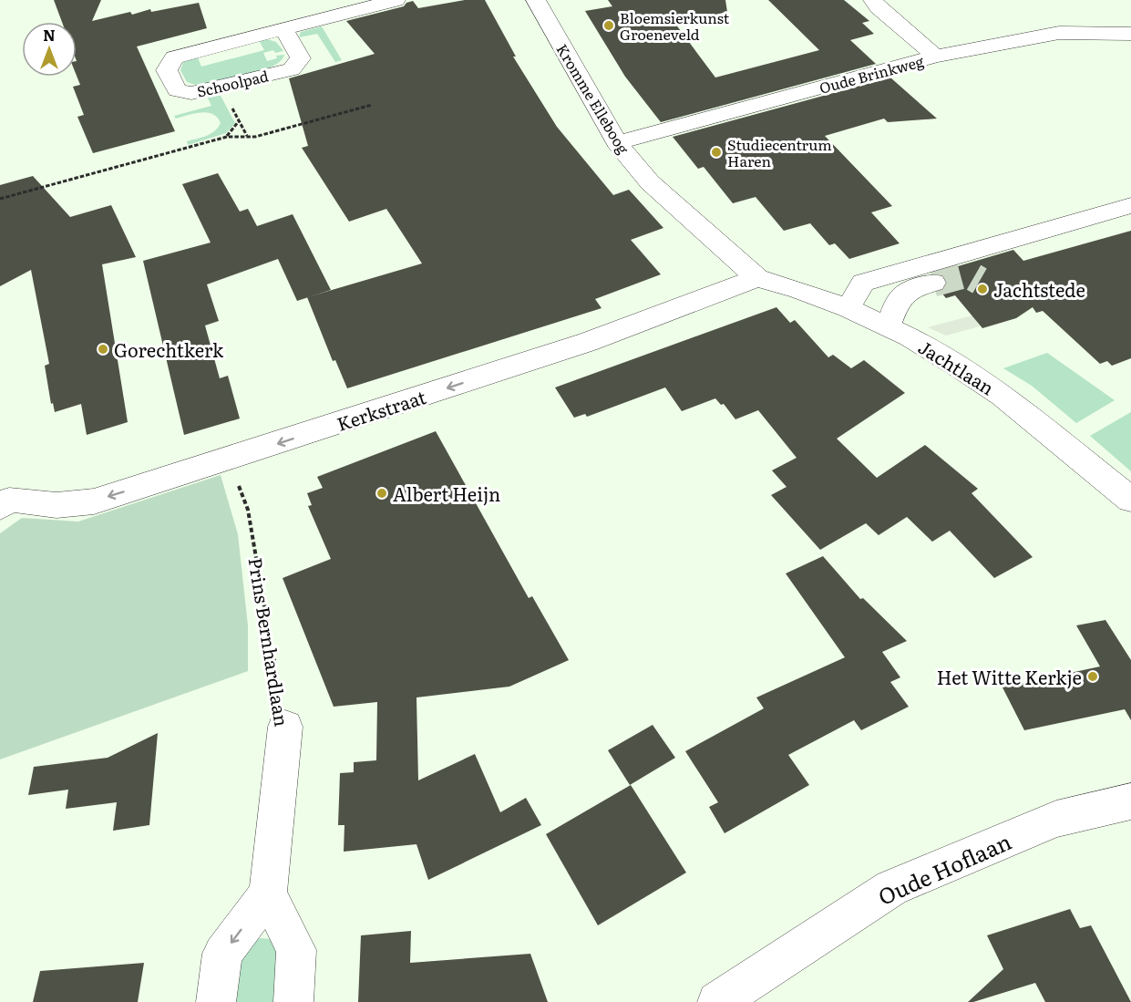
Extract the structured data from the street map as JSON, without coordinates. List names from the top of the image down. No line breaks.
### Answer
{"streets":{"street":["Oude Brinkweg","Schoolpad","Kromme Elleboog","Jachtlaan","Kerkstraat","Prins Bernhardlaan","Oude Hoflaan"]},"crossings":[["Oude Brinkweg","Kromme Elleboog"],["Kromme Elleboog","Jachtlaan"],["Kromme Elleboog","Kerkstraat"],["Jachtlaan","Kerkstraat"],["Kerkstraat","Prins Bernhardlaan"]],"one_way":["Kerkstraat"],"places":["Bloemsierkunst Groeneveld","Studiecentrum Haren","Jachtstede","Gorechtkerk","Albert Heijn","Het Witte Kerkje"],"north":"top"}
